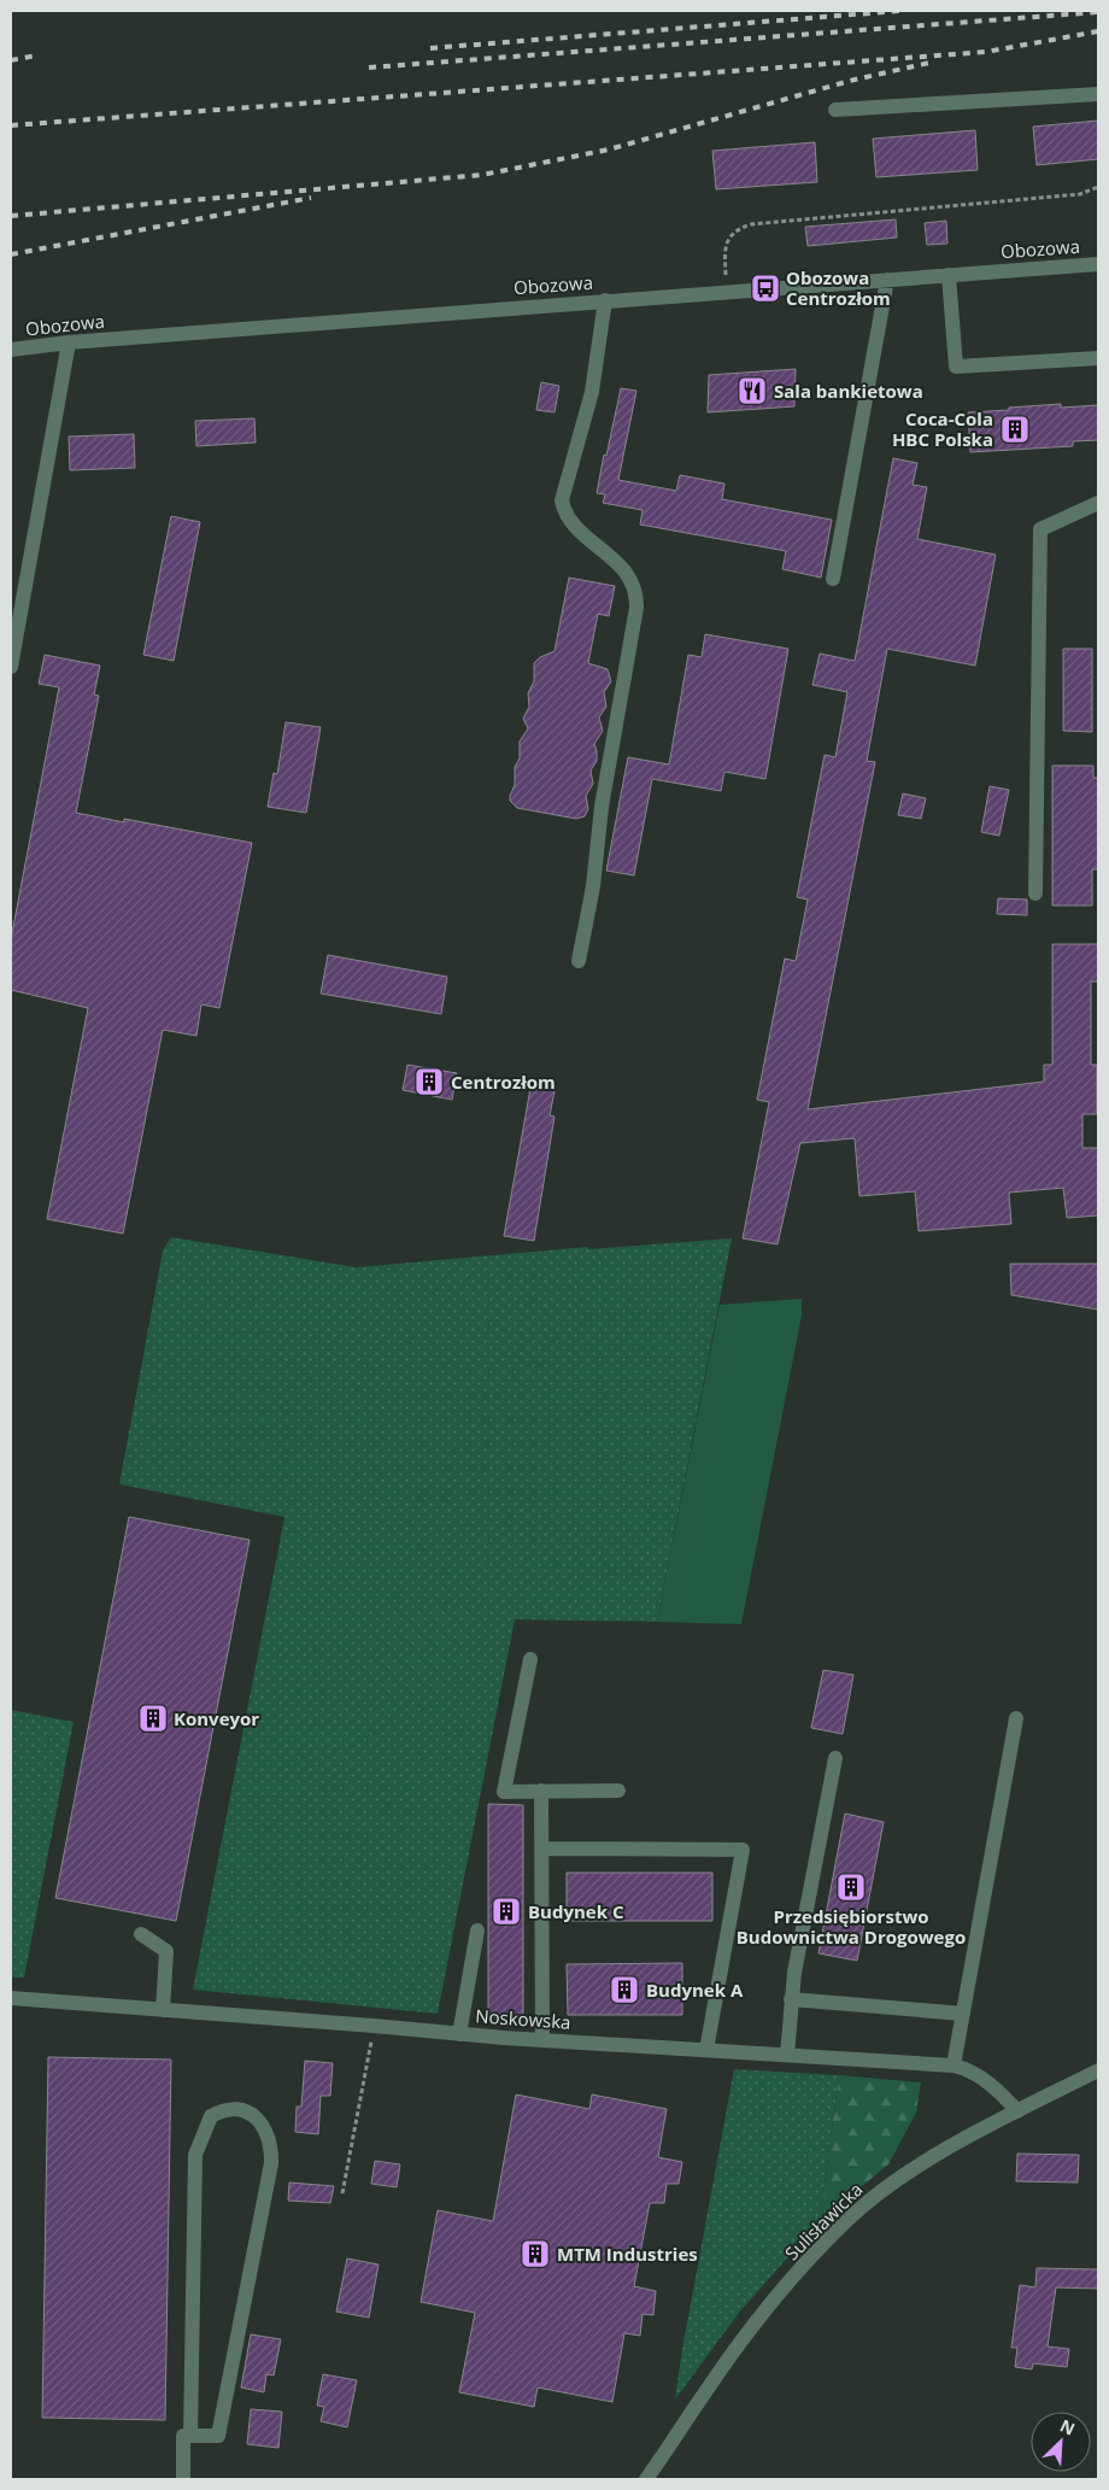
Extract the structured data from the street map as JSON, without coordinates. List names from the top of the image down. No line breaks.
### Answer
{"streets":{"street":["Obozowa","Noskowska","Sulisławicka"]},"crossings":[["Noskowska","Sulisławicka"]],"places":{"bus stop":["Obozowa Centrozłom"],"restaurant":["Sala bankietowa"],"building":["Coca-Cola HBC Polska","Centrozłom","Konveyor","Przedsiębiorstwo Budownictwa Drogowego","Budynek C","Budynek A","MTM Industries"]},"north":"top right"}
